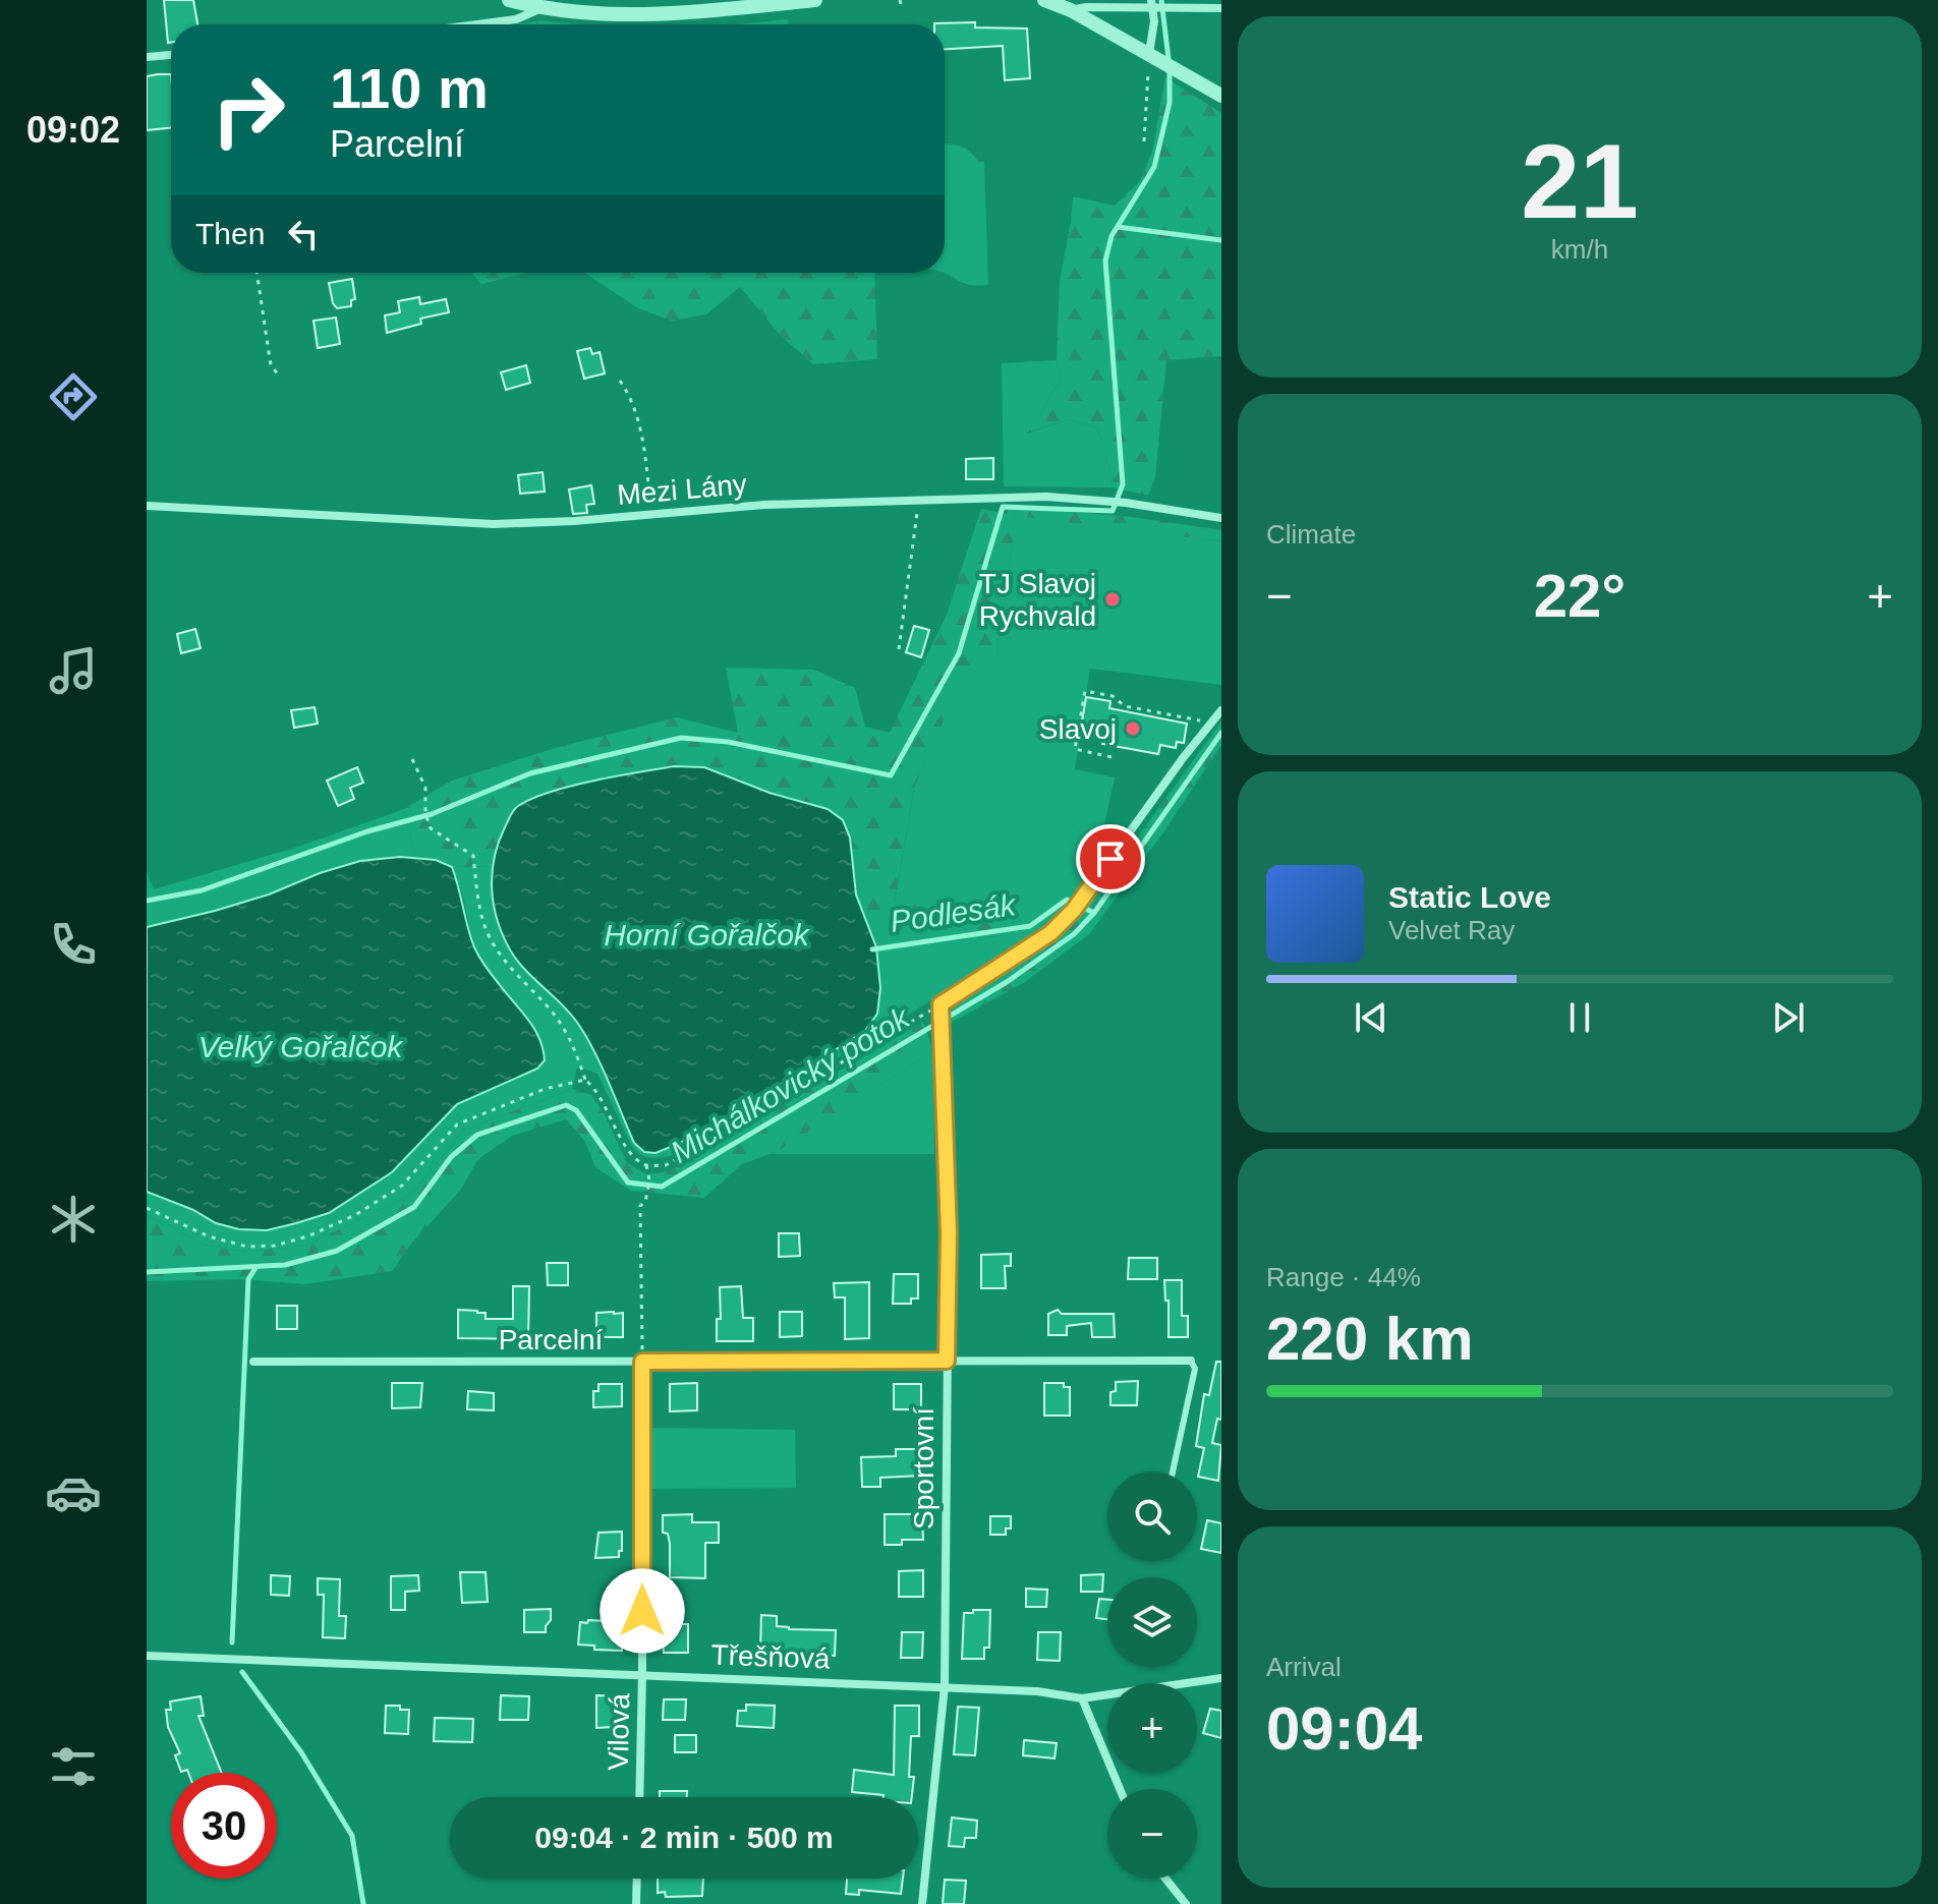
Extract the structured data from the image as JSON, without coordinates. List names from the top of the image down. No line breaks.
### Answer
{"streets":{"street":["Mezi Lány","Parcelní","Sportovní","Třešňová","Vilová"]},"crossings":[["Parcelní","Sportovní"],["Parcelní","Vilová"],["Sportovní","Třešňová"],["Třešňová","Vilová"]],"water":["Podlesák","Horní Gořalčok","Velký Gořalčok","Michálkovický potok"],"places":["TJ Slavoj Rychvald","Slavoj"],"page":{"tabs":"09:02","tile":[["21","km/h"],"Climate",["Range · 44%","220 km"],["Arrival","09:04"]],"turn":["110 m","Parcelní"],"then":"Then","heat":["−","22°","+"],"song":["Static Love","Velvet Ray"],"map_buttons":["+","−"],"limit":"30","trip":"09:04 · 2 min · 500 m"}}
